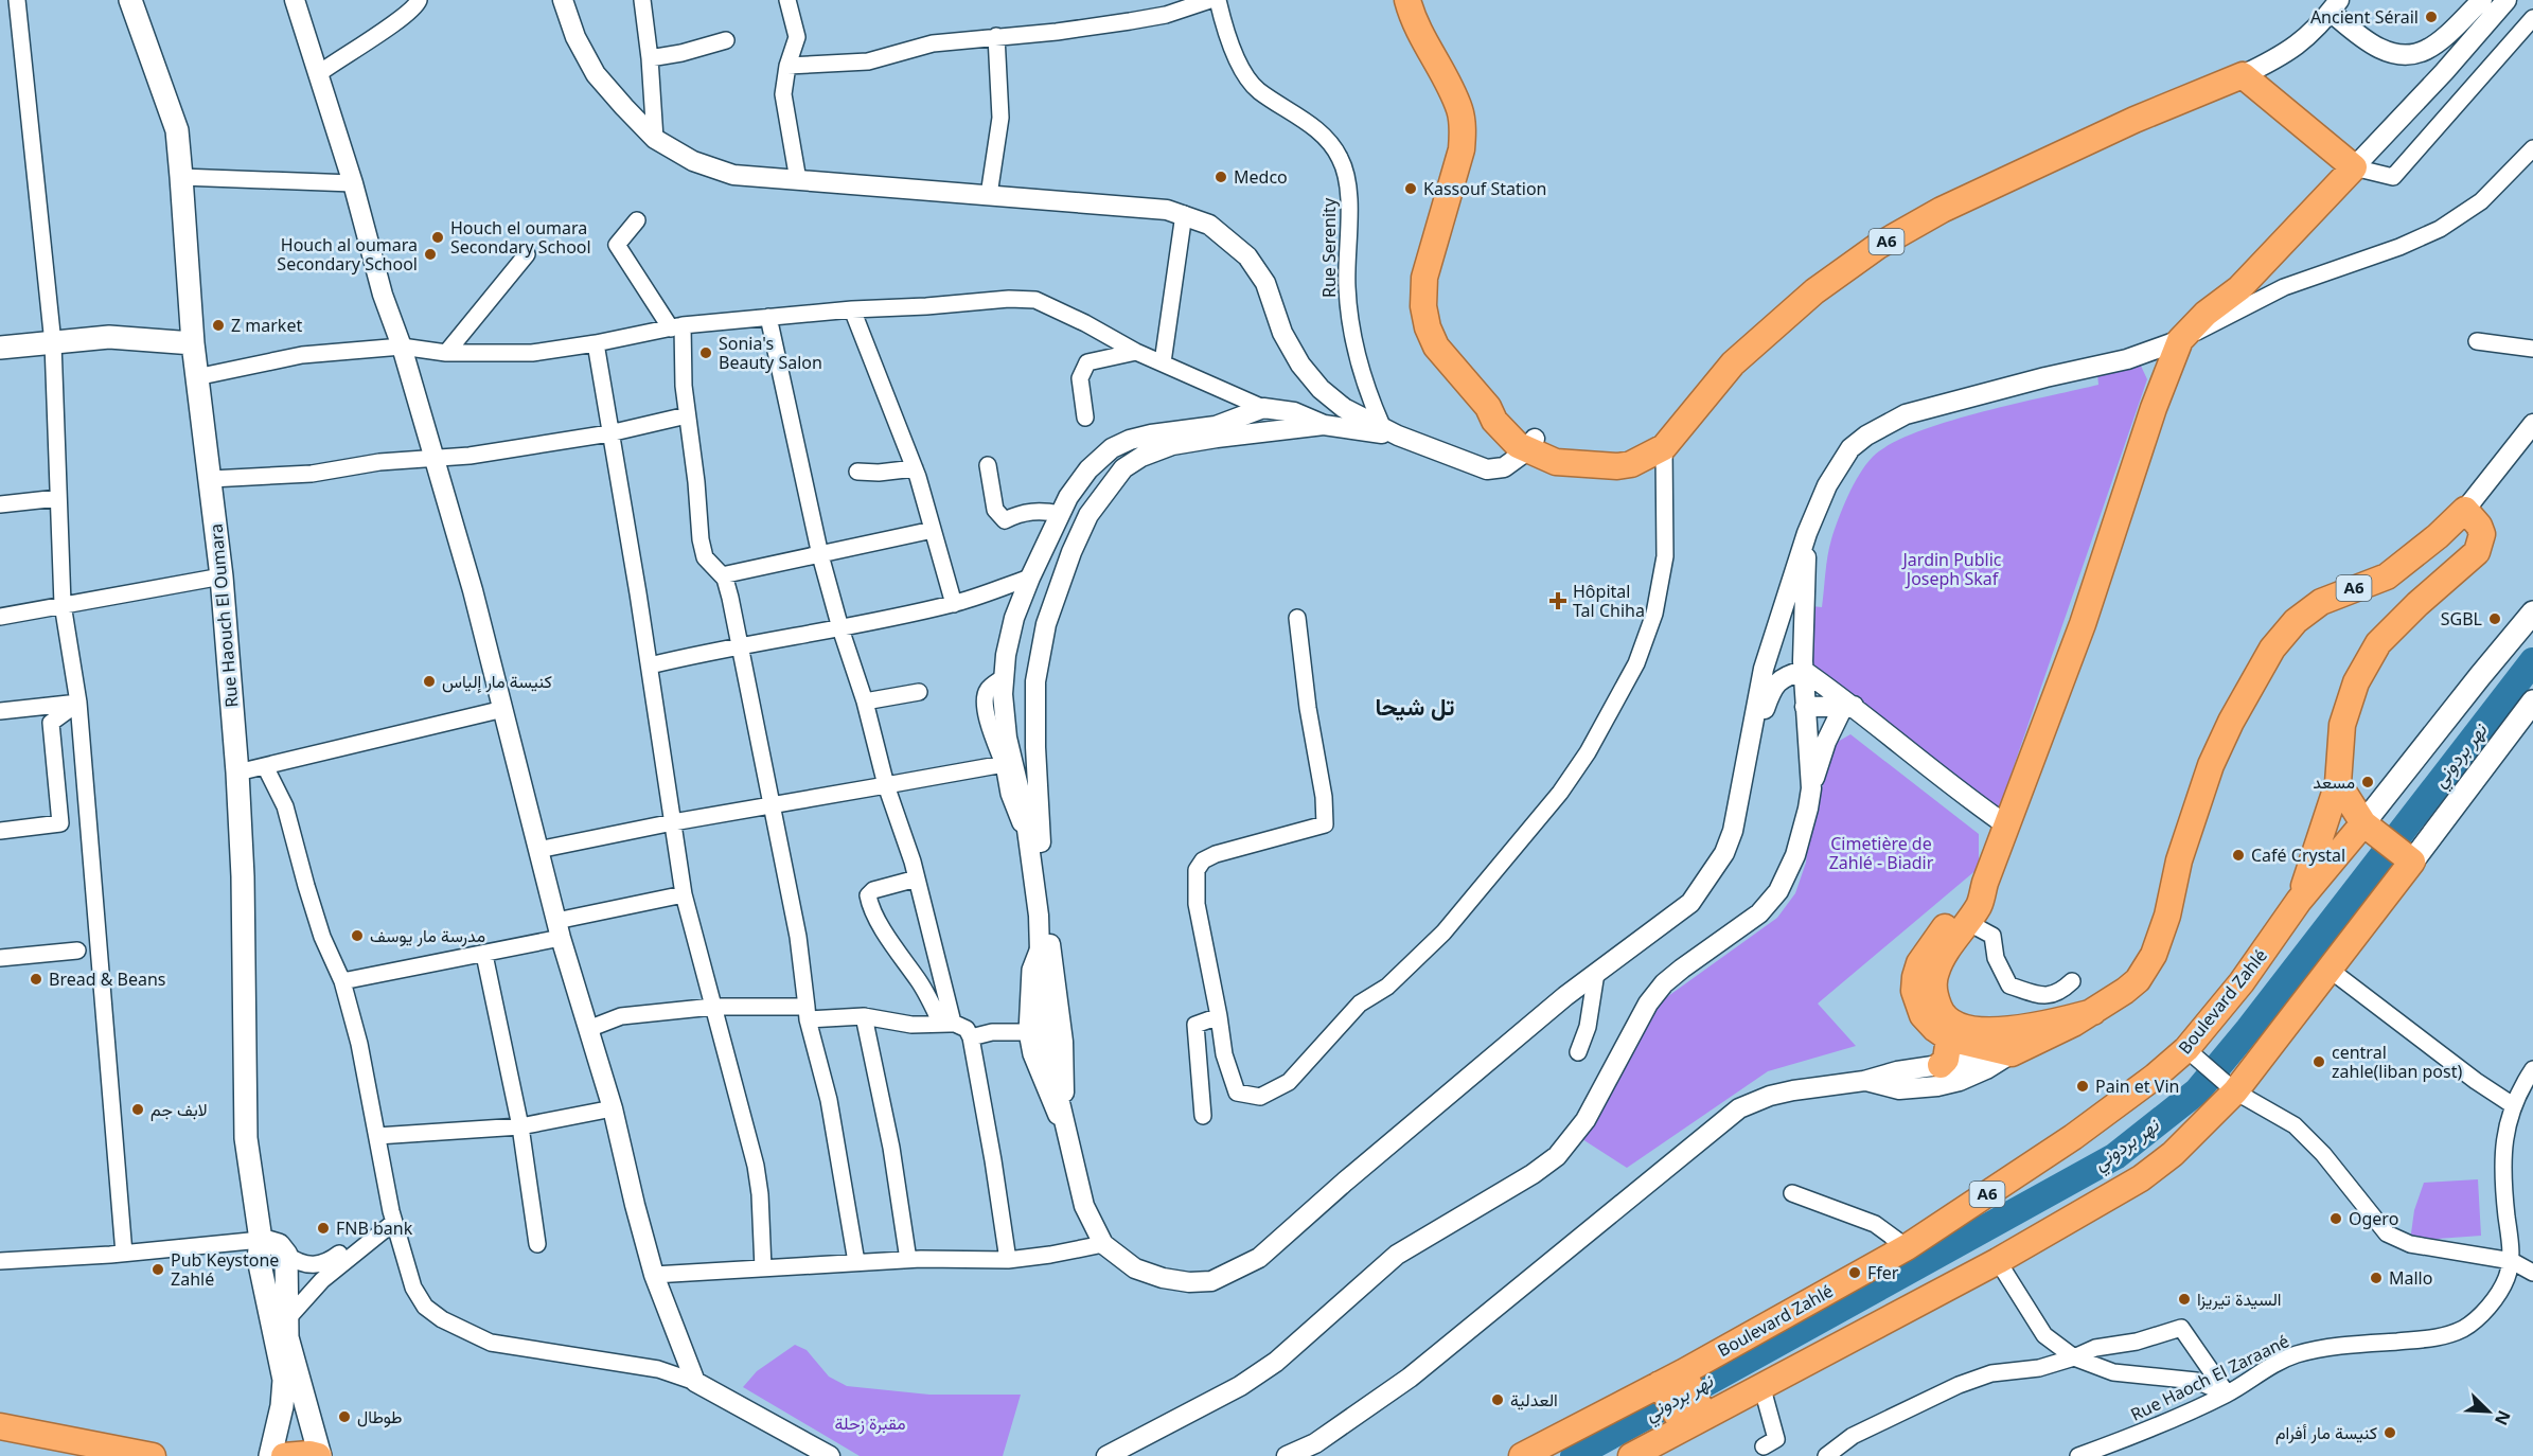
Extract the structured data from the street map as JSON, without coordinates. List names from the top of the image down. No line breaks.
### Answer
{"streets":{"highway":["A6","Boulevard Zahlé"],"main road":["Rue Haouch El Oumara"],"street":["Rue Serenity","Rue Haoch El Zaraané"]},"crossings":[["A6","Boulevard Zahlé"]],"districts":["تل شيحا"],"water":["نهر بردوني"],"parks":["Jardin Public Joseph Skaf","Cimetière de Zahlé - Biadir","مقبرة زحلة"],"places":{"other":["Ancient Sérail","Medco","Kassouf Station","Houch el oumara Secondary School","Houch al oumara Secondary School","Z market","Sonia's Beauty Salon","SGBL","كنيسة مار إلياس","مسعد","Café Crystal","مدرسة مار يوسف","Bread & Beans","central zahle(liban post)","Pain et Vin","لابف جم","Ogero","FNB bank","Pub Keystone Zahlé","Ffer","Mallo","السيدة تيريزا","العدلية","طوطال","كنيسة مار أفرام"],"health":["Hôpital Tal Chiha"]},"north":"bottom right"}
